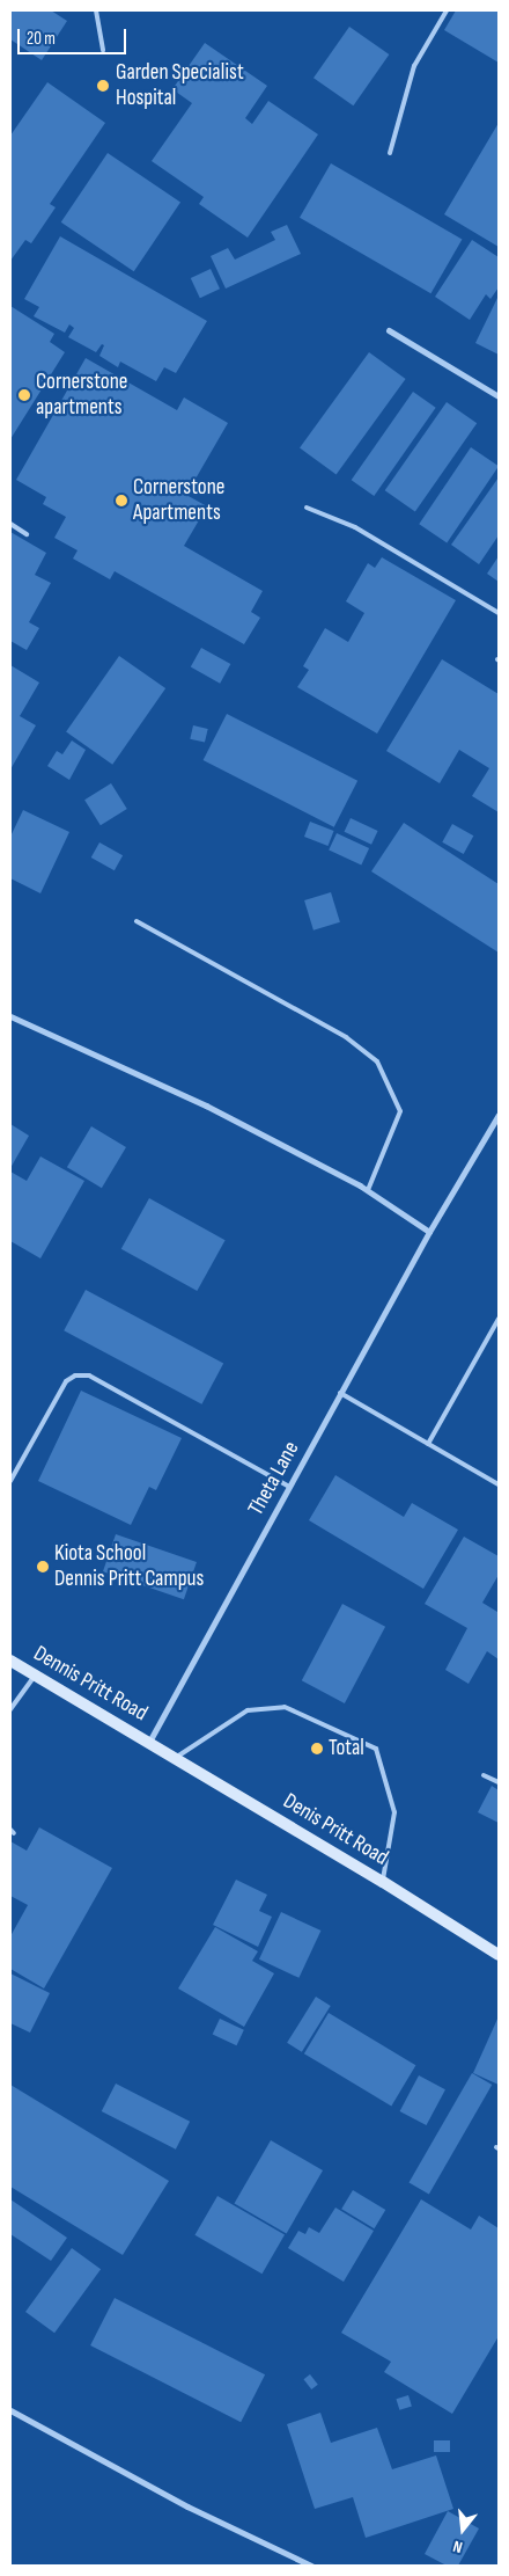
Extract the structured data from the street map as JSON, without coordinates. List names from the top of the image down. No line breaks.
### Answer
{"streets":{"main road":["Dennis Pritt Road","Denis Pritt Road"],"street":["Theta Lane"]},"crossings":[["Theta Lane","Dennis Pritt Road"],["Theta Lane","Denis Pritt Road"],["Dennis Pritt Road","Denis Pritt Road"]],"places":["Garden Specialist Hospital","Cornerstone apartments","Cornerstone Apartments","Kiota School Dennis Pritt Campus","Total"],"scale_bar":"20 m","north":"bottom"}
